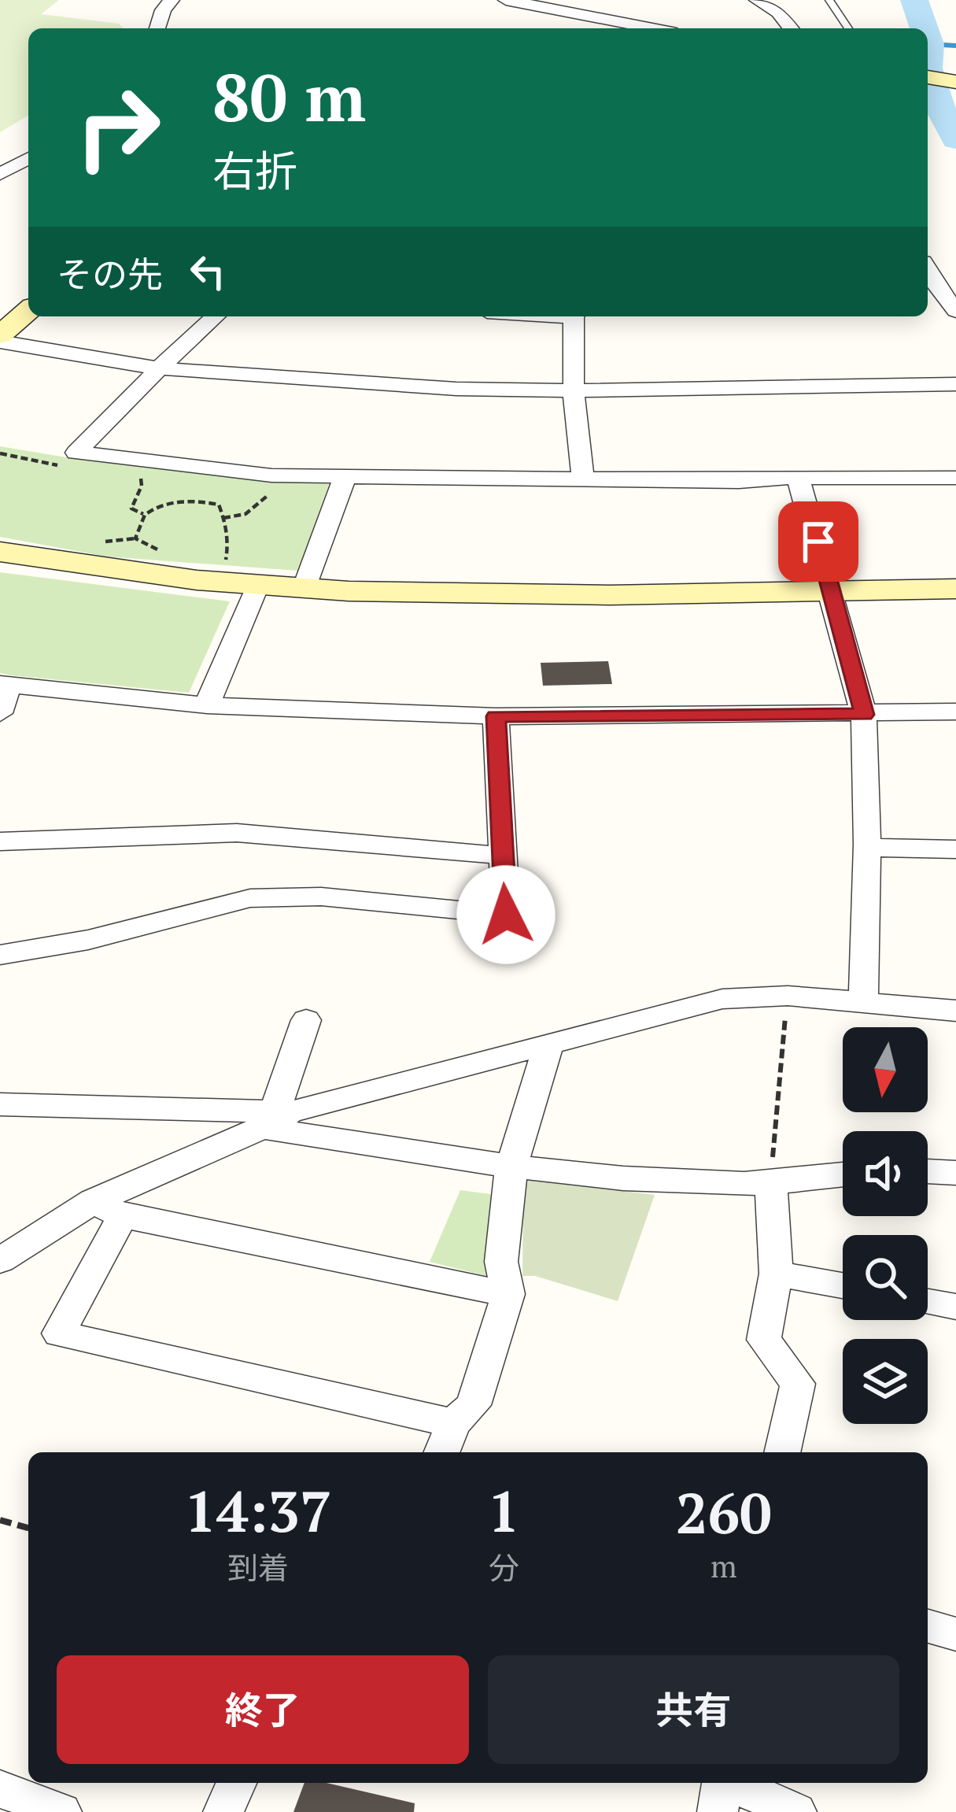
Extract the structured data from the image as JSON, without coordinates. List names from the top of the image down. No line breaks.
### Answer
{"north":"bottom","page":{"turn":["80 m","右折"],"then":"その先","eta":["14:37","到着","1","分","260","m"],"buttons":["終了","共有"]}}
